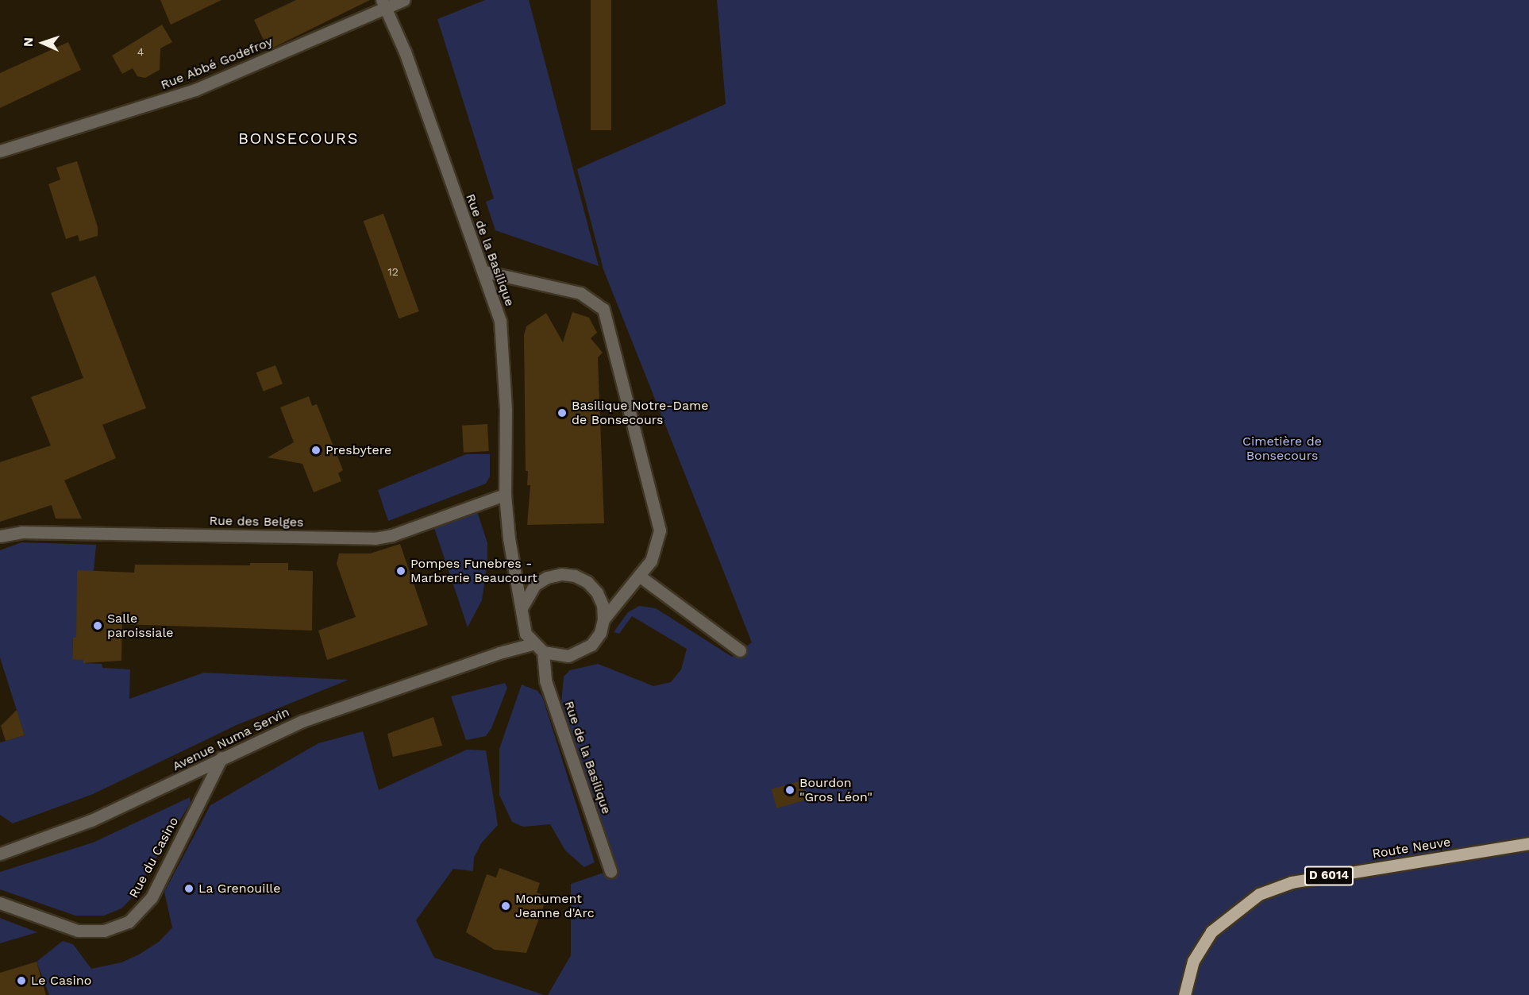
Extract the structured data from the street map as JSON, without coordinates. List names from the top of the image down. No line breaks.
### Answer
{"streets":{"main road":["Route Neuve","D 6014"],"street":["Rue Abbé Godefroy","Rue de la Basilique","Rue des Belges","Avenue Numa Servin","Rue du Casino"]},"crossings":[["Rue Abbé Godefroy","Rue de la Basilique"],["Rue de la Basilique","Rue des Belges"],["Rue de la Basilique","Avenue Numa Servin"],["Avenue Numa Servin","Rue du Casino"]],"districts":["BONSECOURS"],"parks":["Cimetière de Bonsecours"],"places":["Basilique Notre-Dame de Bonsecours","Presbytere","Pompes Funebres - Marbrerie Beaucourt","Salle paroissiale","Bourdon \"Gros Léon\"","La Grenouille","Monument Jeanne d'Arc","Le Casino"],"house_numbers":["4","12"],"north":"left"}
